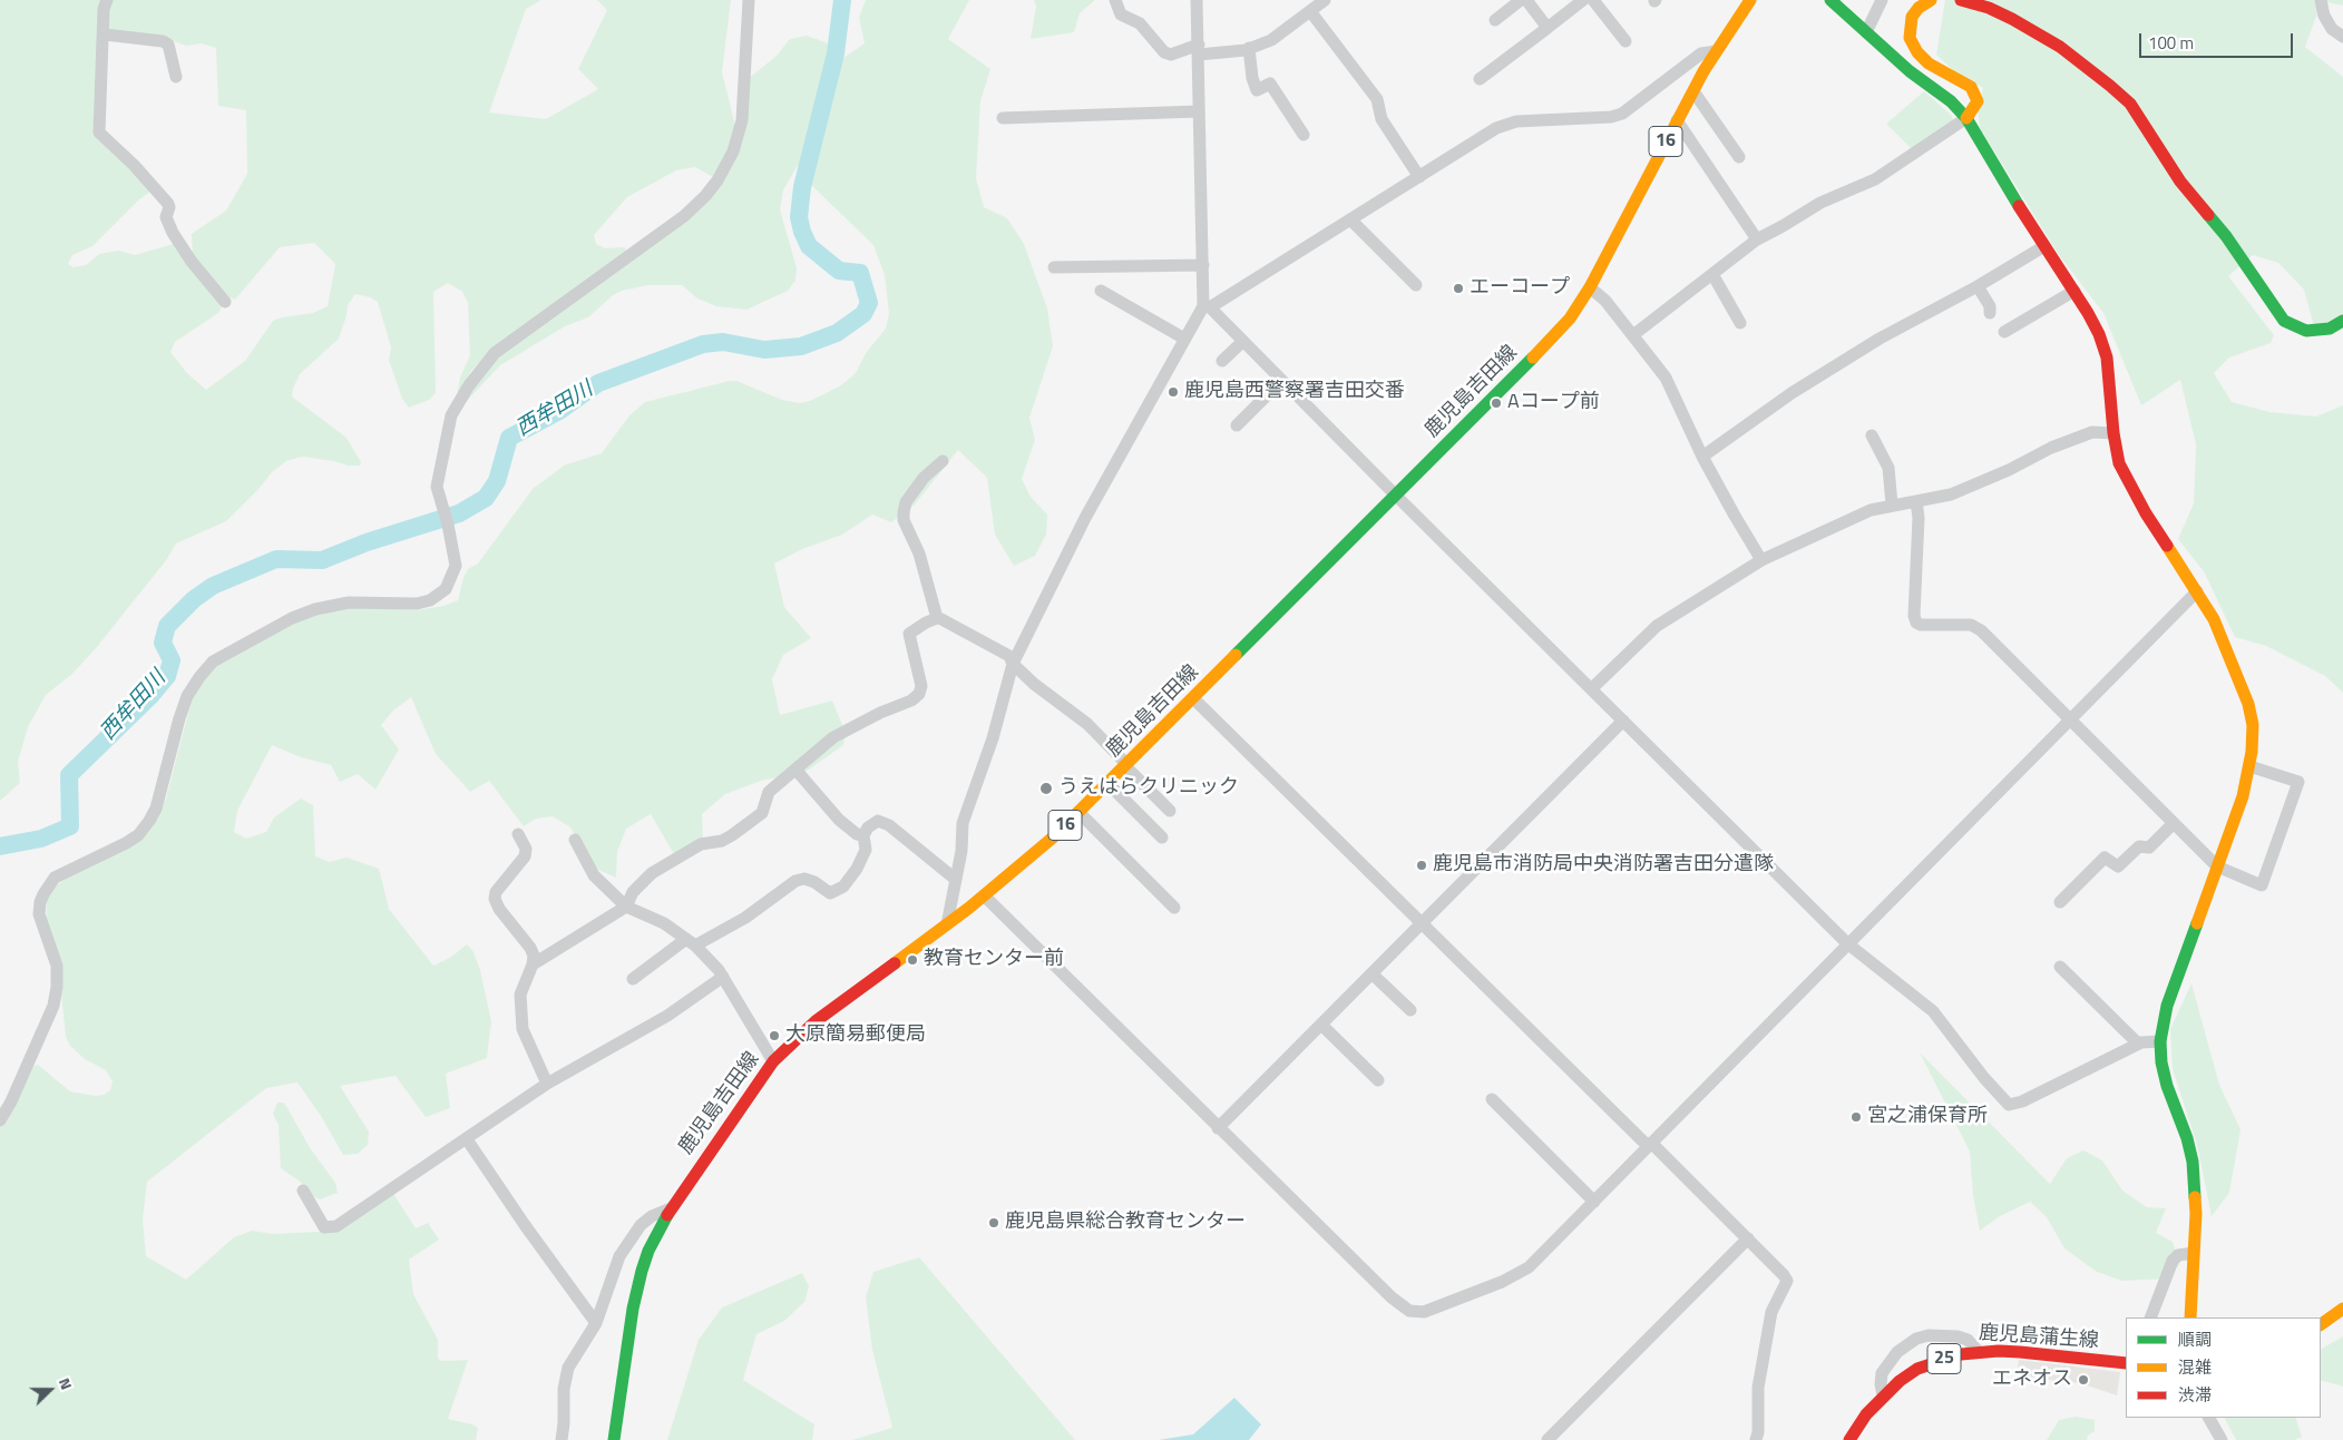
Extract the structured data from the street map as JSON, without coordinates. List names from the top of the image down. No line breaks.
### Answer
{"streets":{"main road":["16","鹿児島吉田線","鹿児島蒲生線","25"]},"water":["西牟田川"],"places":["エーコープ","鹿児島西警察署吉田交番","Aコープ前","うえはらクリニック","鹿児島市消防局中央消防署吉田分遣隊","教育センター前","大原簡易郵便局","宮之浦保育所","鹿児島県総合教育センター","エネオス"],"legend":["順調","混雑","渋滞"],"scale_bar":"100 m","north":"right"}
